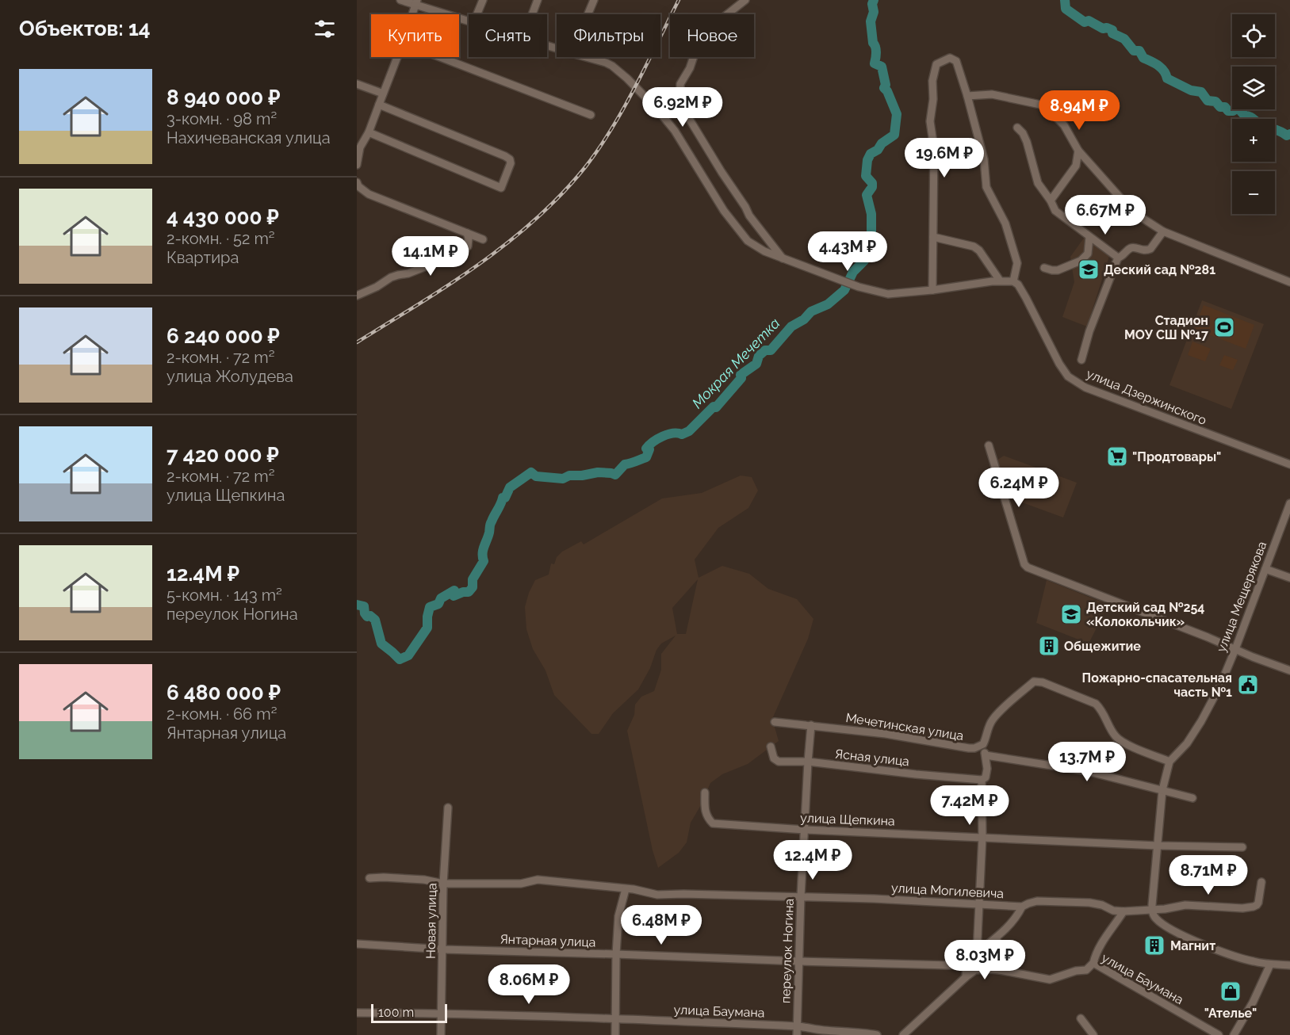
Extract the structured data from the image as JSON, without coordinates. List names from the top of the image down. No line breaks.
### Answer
{"streets":{"street":["улица Дзержинского","улица Мещерякова","Мечетинская улица","Ясная улица","улица Щепкина","улица Могилевича","Новая улица","Янтарная улица","переулок Ногина","улица Баумана"]},"crossings":[["улица Мещерякова","Мечетинская улица"],["улица Мещерякова","улица Щепкина"],["улица Мещерякова","улица Могилевича"],["Мечетинская улица","переулок Ногина"],["Ясная улица","переулок Ногина"],["улица Щепкина","переулок Ногина"],["улица Могилевича","Новая улица"],["улица Могилевича","переулок Ногина"],["Новая улица","Янтарная улица"],["Новая улица","улица Баумана"],["Янтарная улица","переулок Ногина"],["переулок Ногина","улица Баумана"]],"water":["Мокрая Мечетка"],"places":{"school or university":["Деский сад №281","Детский сад №254 «Колокольчик»"],"sports":["Стадион МОУ СШ №17"],"supermarket":["\"Продтовары\""],"building":["Общежитие","Магнит"],"public building":["Пожарно-спасательная часть №1"],"shop":["\"Ателье\""]},"scale_bar":"100 m","page":{"heading":"Объектов: 14","map_buttons":["+","−"],"chip":["Купить","Снять","Фильтры","Новое"],"list":[{"name":"8 940 000 ₽","note":"3-комн. · 98 m² · Нахичеванская улица"},{"name":"4 430 000 ₽","note":"2-комн. · 52 m² · Квартира"},{"name":"6 240 000 ₽","note":"2-комн. · 72 m² · улица Жолудева"},{"name":"7 420 000 ₽","note":"2-комн. · 72 m² · улица Щепкина"},{"name":"12.4M ₽","note":"5-комн. · 143 m² · переулок Ногина"},{"name":"6 480 000 ₽","note":"2-комн. · 66 m² · Янтарная улица"}],"price":["6.92M ₽","8.94M ₽","19.6M ₽","6.67M ₽","4.43M ₽","14.1M ₽","6.24M ₽","13.7M ₽","7.42M ₽","12.4M ₽","8.71M ₽","6.48M ₽","8.03M ₽","8.06M ₽"],"scale":"100 m"}}
